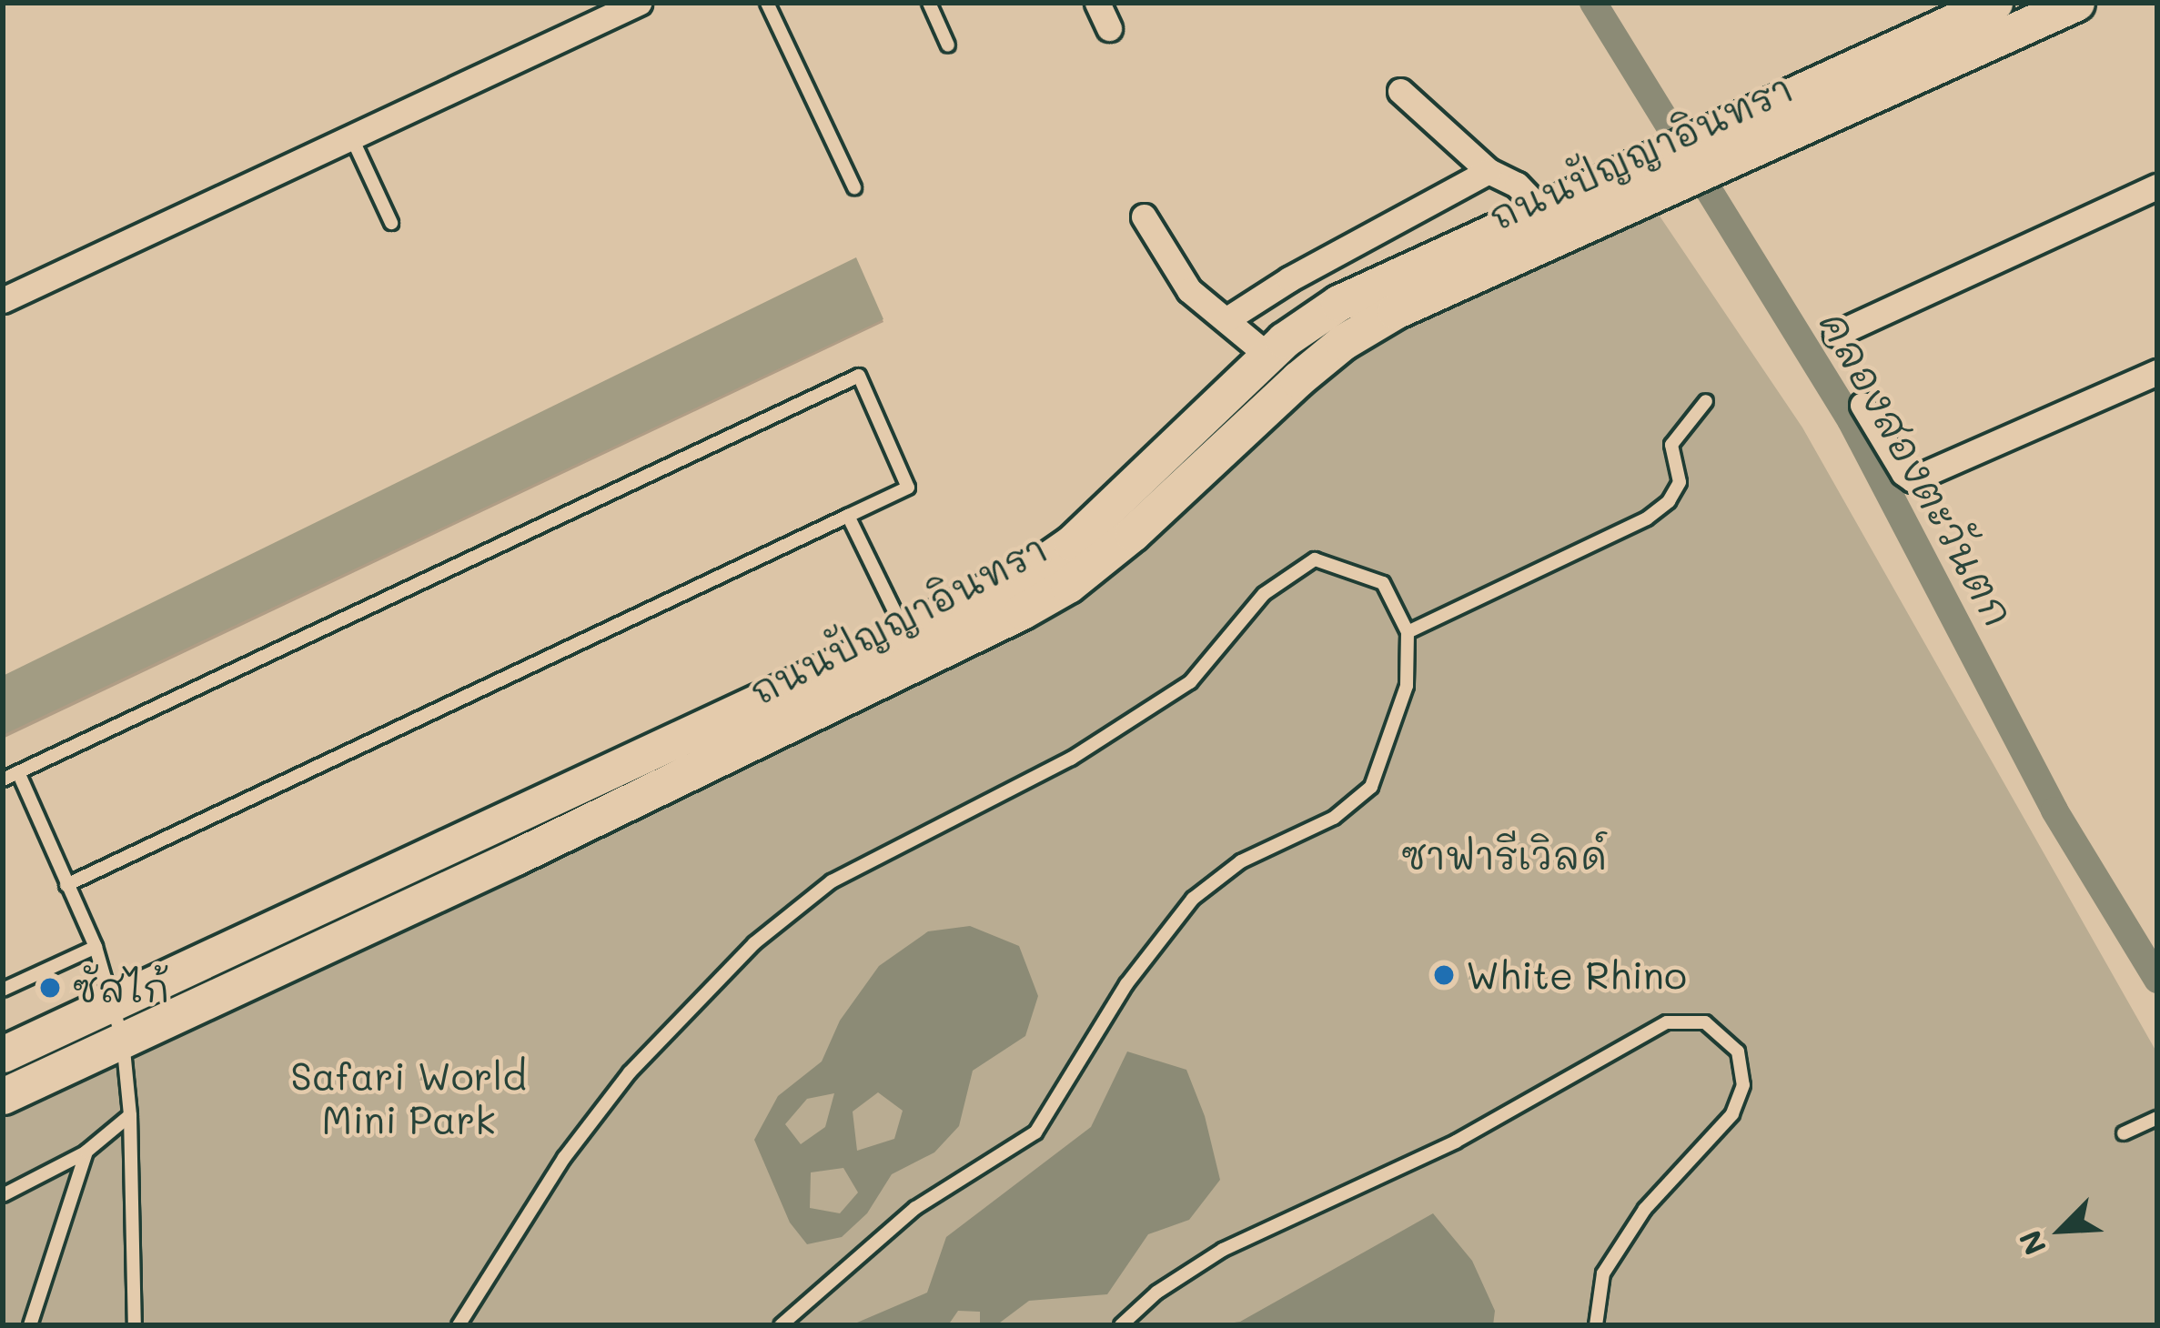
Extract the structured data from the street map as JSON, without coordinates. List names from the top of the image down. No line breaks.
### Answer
{"streets":{"street":["ถนนปัญญาอินทรา"]},"water":["คลองสองตะวันตก"],"parks":["ซาฟารีเวิลด์","Safari World Mini Park"],"places":["White Rhino","ซัสไก้"],"north":"bottom left"}
